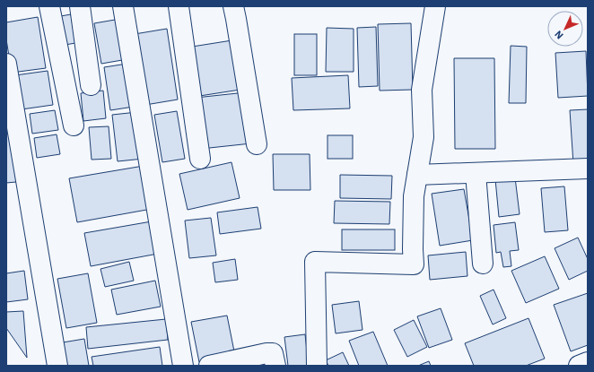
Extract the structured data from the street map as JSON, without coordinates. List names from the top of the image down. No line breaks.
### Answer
{"north":"bottom left"}
